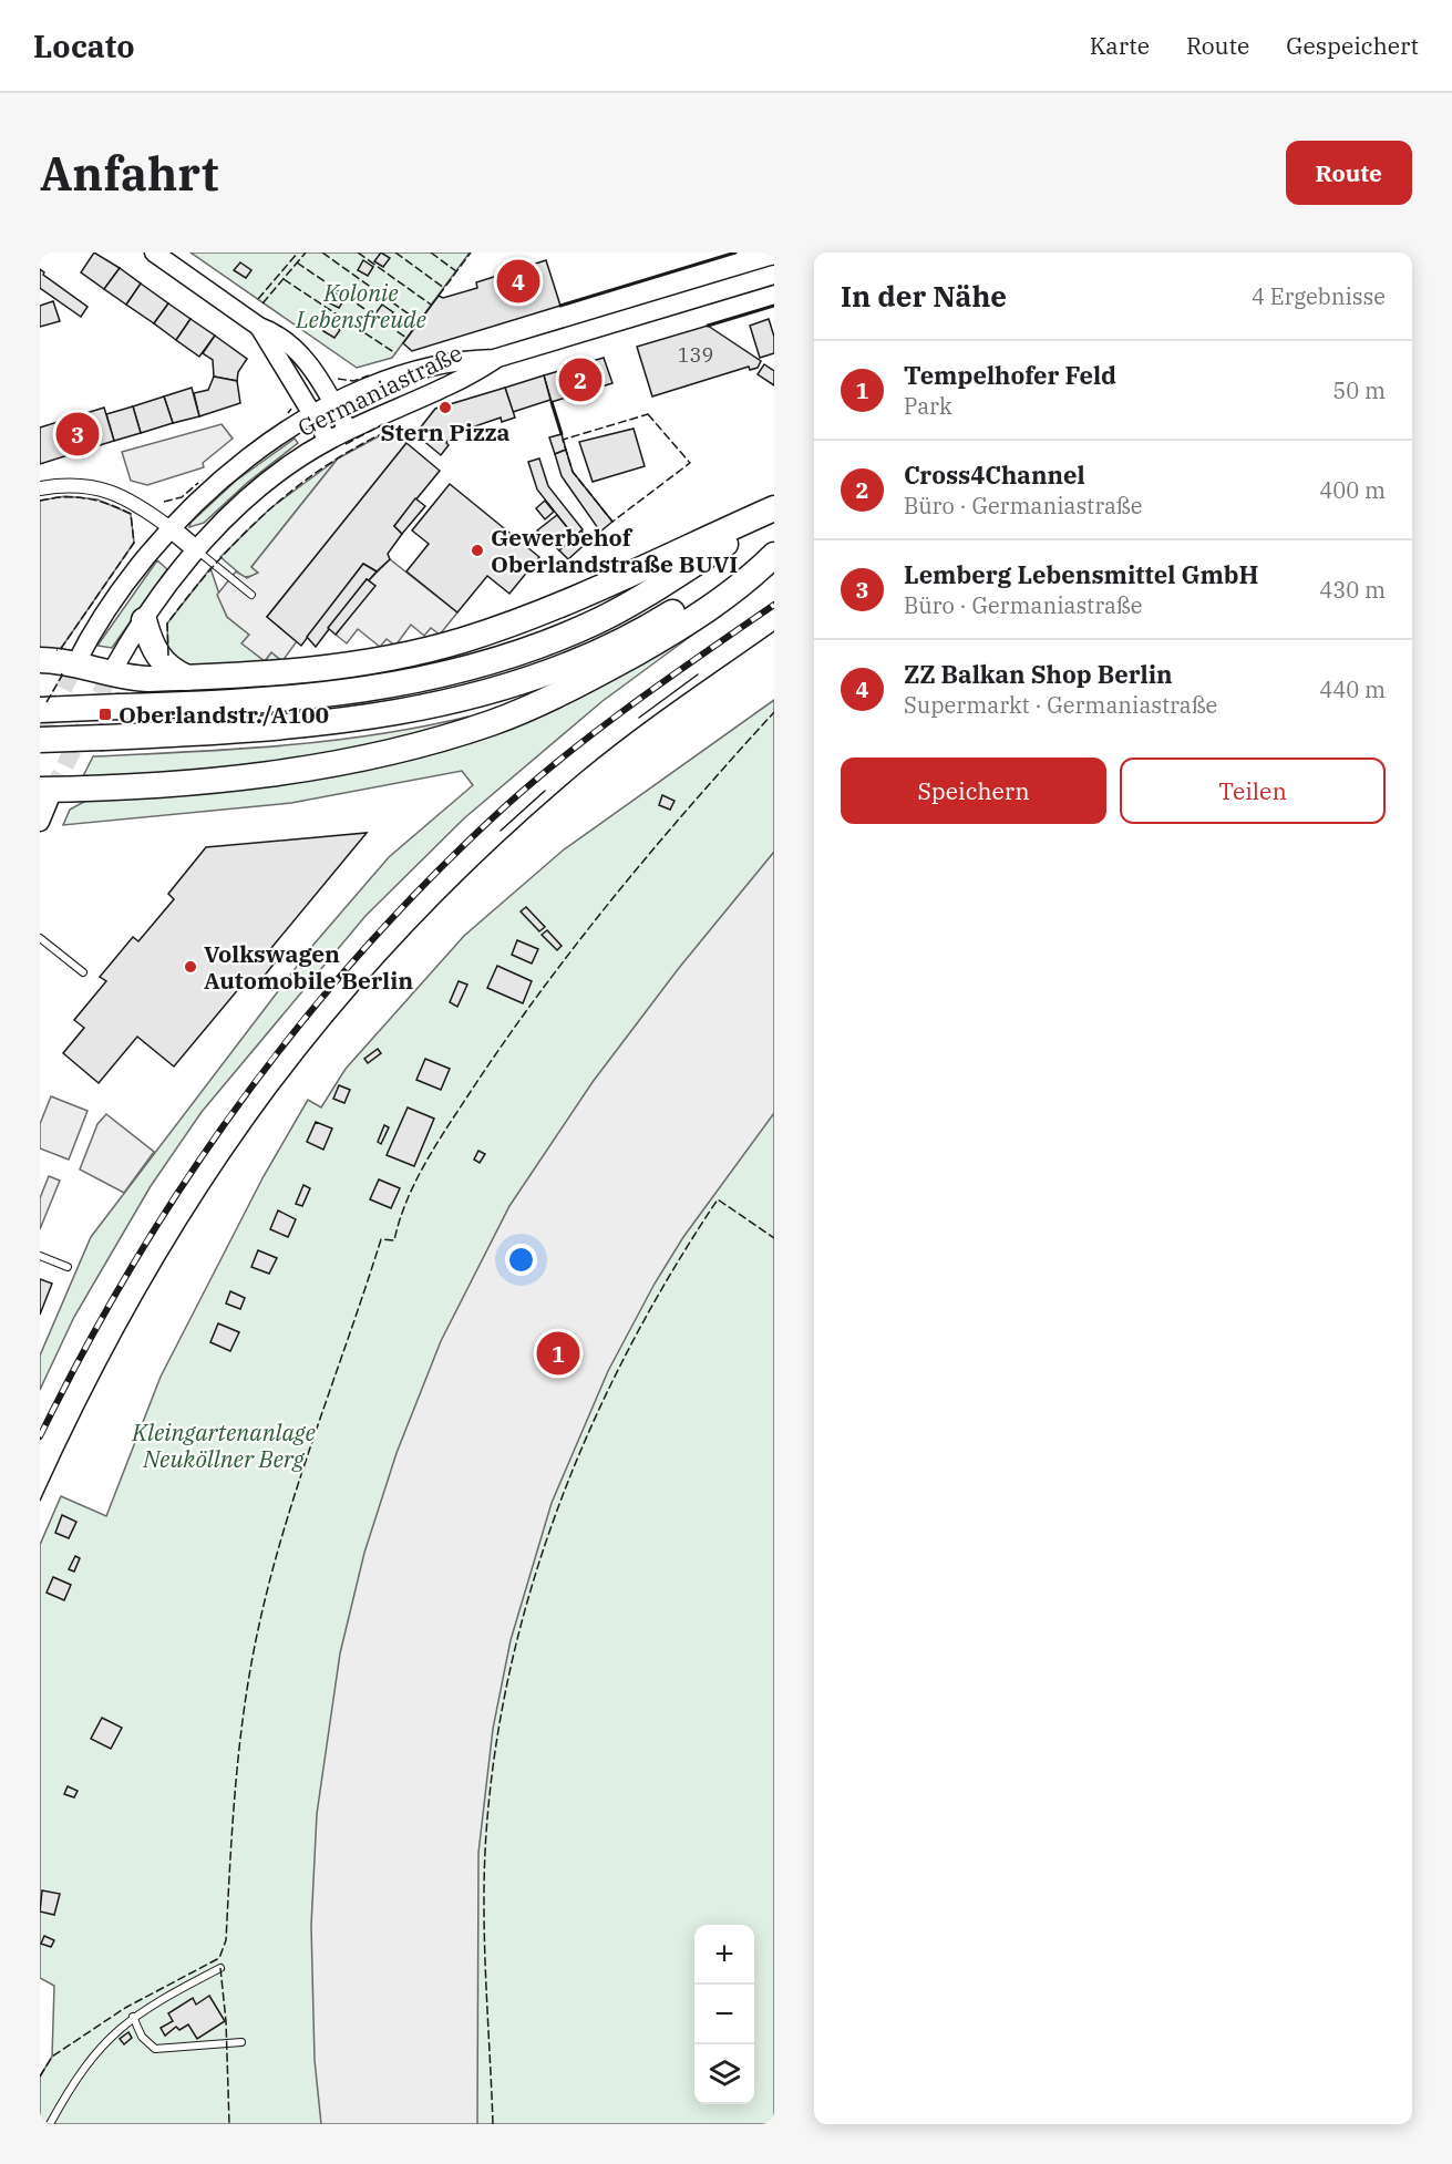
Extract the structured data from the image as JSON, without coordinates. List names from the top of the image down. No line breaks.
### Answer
{"streets":{"street":["Germaniastraße"]},"parks":["Kolonie Lebensfreude","Kleingartenanlage Neuköllner Berg"],"places":{"other":["Stern Pizza","Gewerbehof Oberlandstraße BUVI","Volkswagen Automobile Berlin"],"transit":["Oberlandstr./A100"]},"house_numbers":["139"],"page":{"header":"Locato","nav":["Karte","Route","Gespeichert"],"buttons":["Route",["Speichern","Teilen"]],"title":"Anfahrt","heading":["In der Nähe","4 Ergebnisse"],"pins":["4","2","3","1"],"list":[{"mark":"1","name":"Tempelhofer Feld","note":"Park","value":"50 m"},{"mark":"2","name":"Cross4Channel","note":"Büro · Germaniastraße","value":"400 m"},{"mark":"3","name":"Lemberg Lebensmittel GmbH","note":"Büro · Germaniastraße","value":"430 m"},{"mark":"4","name":"ZZ Balkan Shop Berlin","note":"Supermarkt · Germaniastraße","value":"440 m"}],"map_buttons":["+","−"]}}
